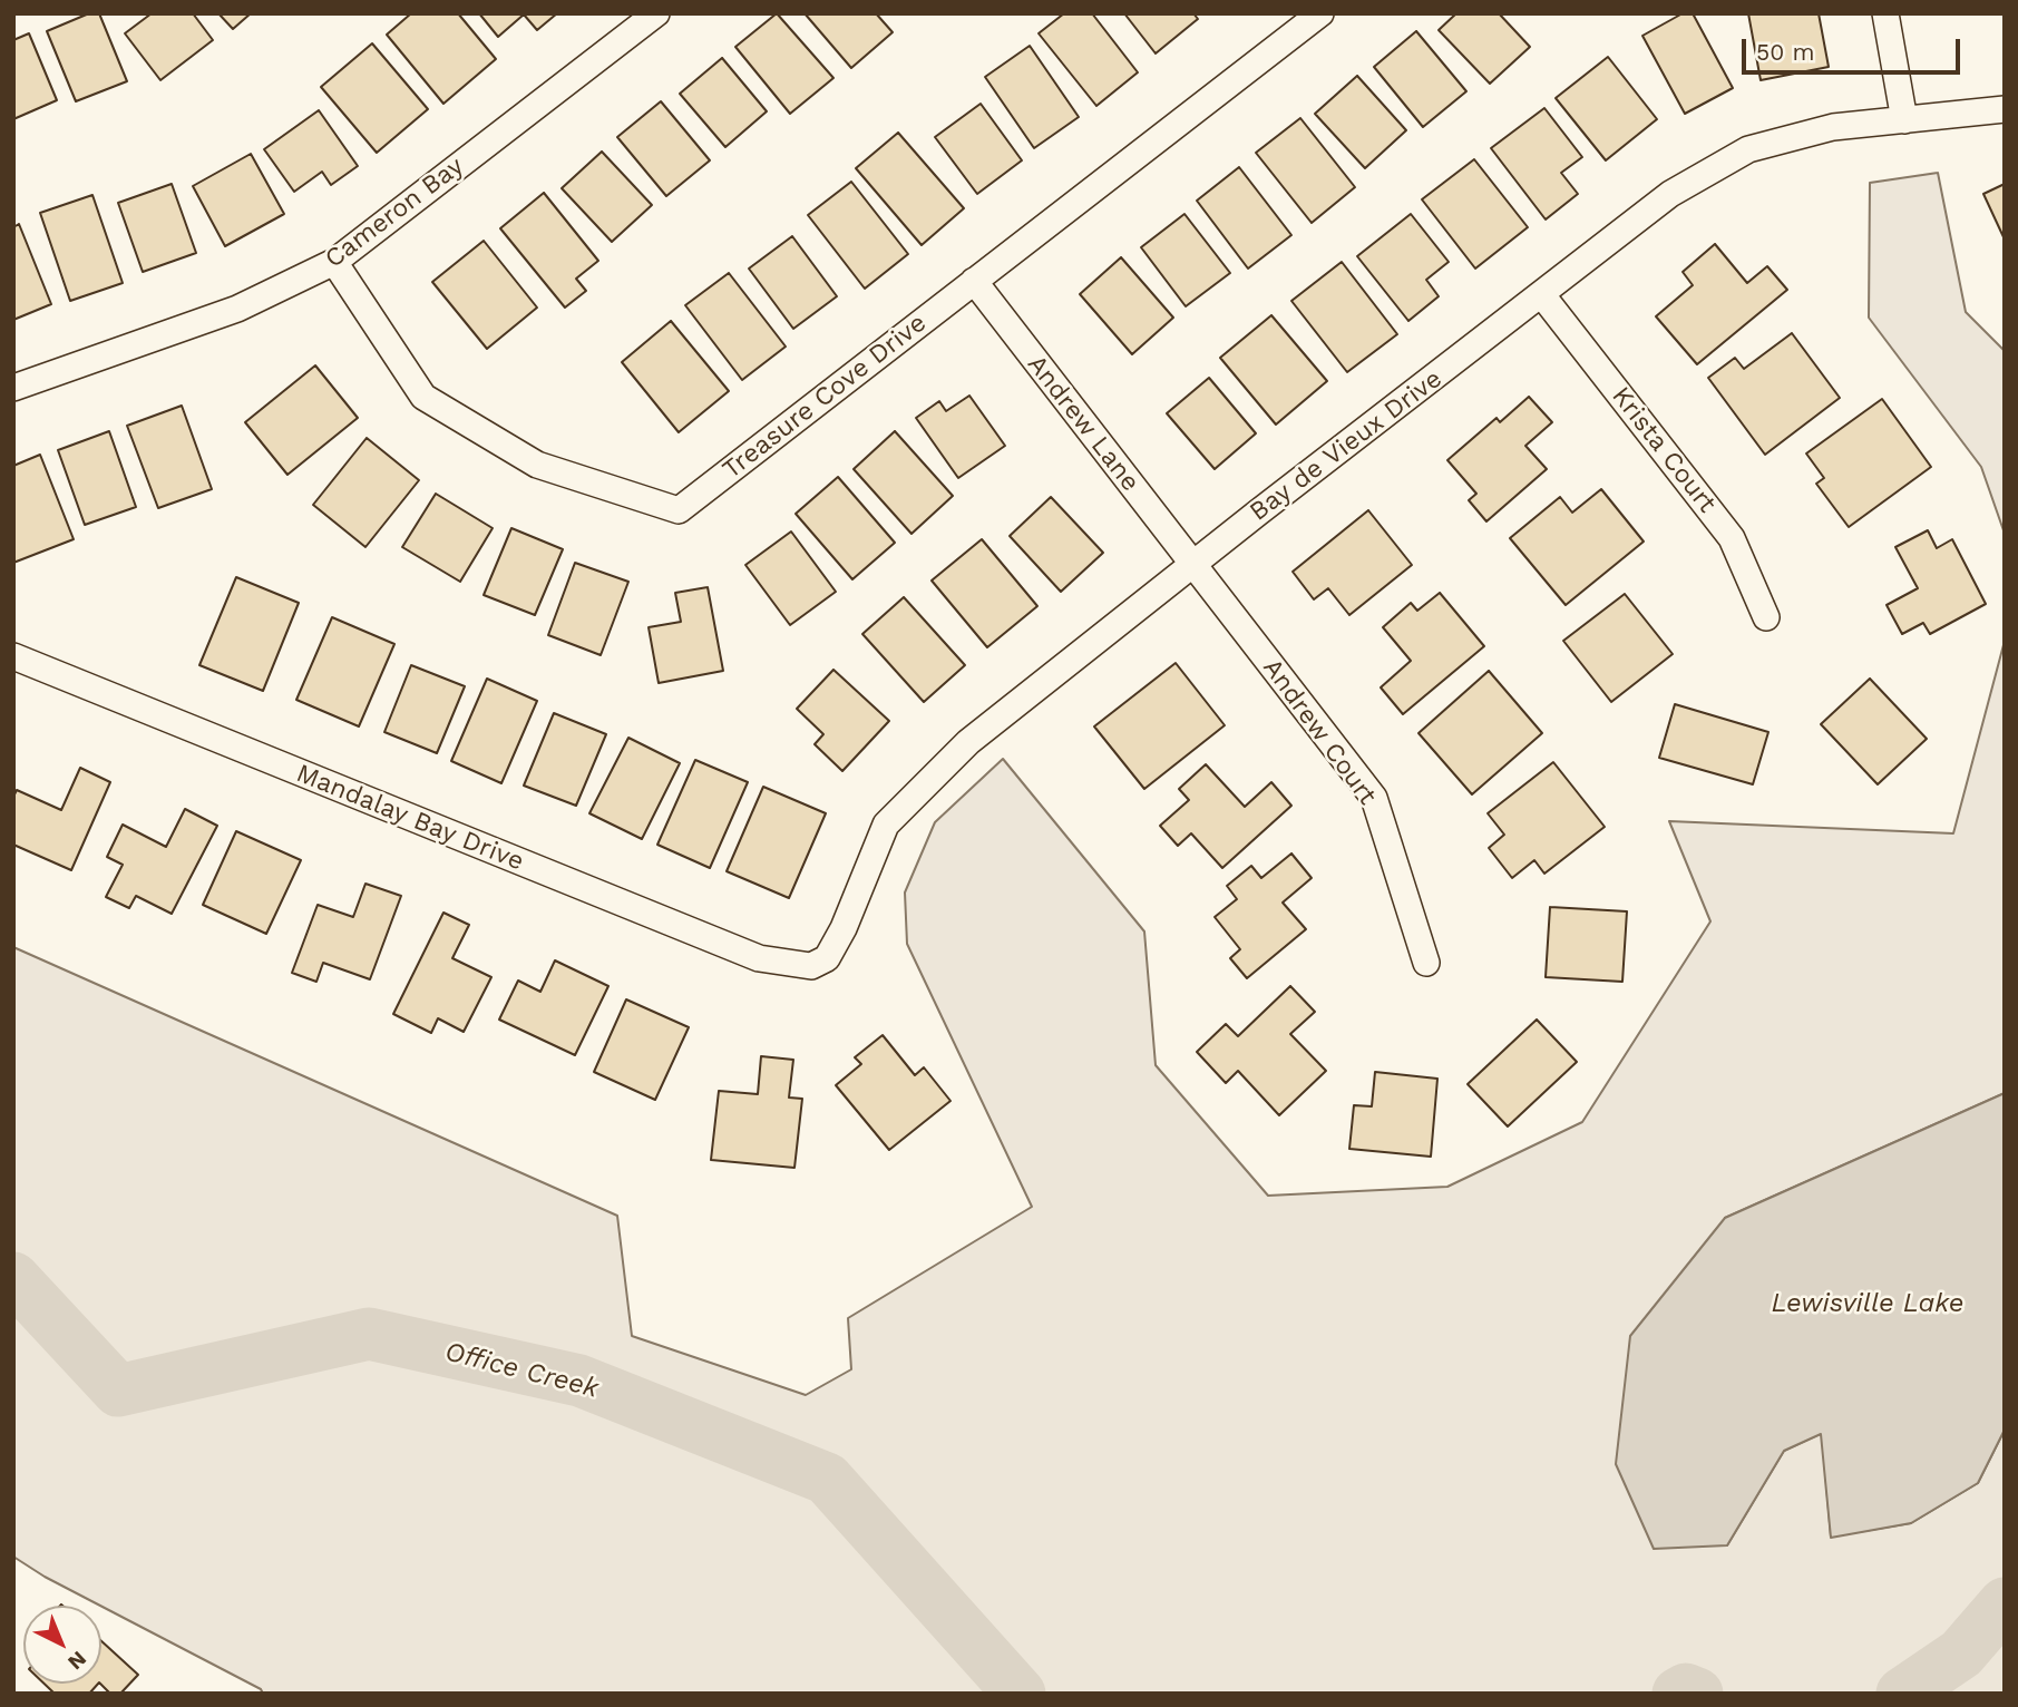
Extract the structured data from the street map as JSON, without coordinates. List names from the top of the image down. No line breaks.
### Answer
{"streets":{"street":["Cameron Bay","Treasure Cove Drive","Andrew Lane","Bay de Vieux Drive","Krista Court","Andrew Court","Mandalay Bay Drive"]},"crossings":[["Cameron Bay","Treasure Cove Drive"],["Treasure Cove Drive","Andrew Lane"],["Andrew Lane","Bay de Vieux Drive"],["Andrew Lane","Andrew Court"],["Bay de Vieux Drive","Krista Court"],["Bay de Vieux Drive","Andrew Court"],["Bay de Vieux Drive","Mandalay Bay Drive"]],"water":["Lewisville Lake","Office Creek"],"scale_bar":"50 m","north":"bottom right"}
